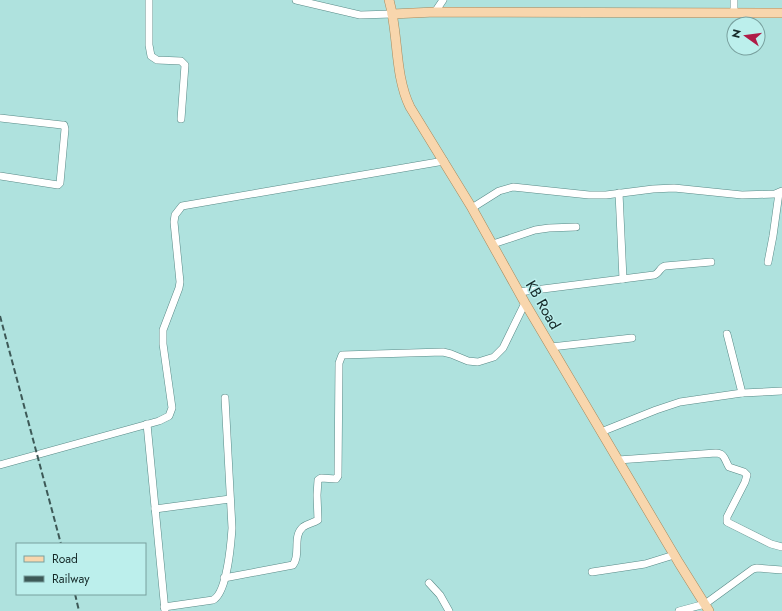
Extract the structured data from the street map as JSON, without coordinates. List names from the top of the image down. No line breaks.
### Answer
{"streets":{"main road":["KB Road"]},"legend":["Road","Railway"],"north":"left"}
